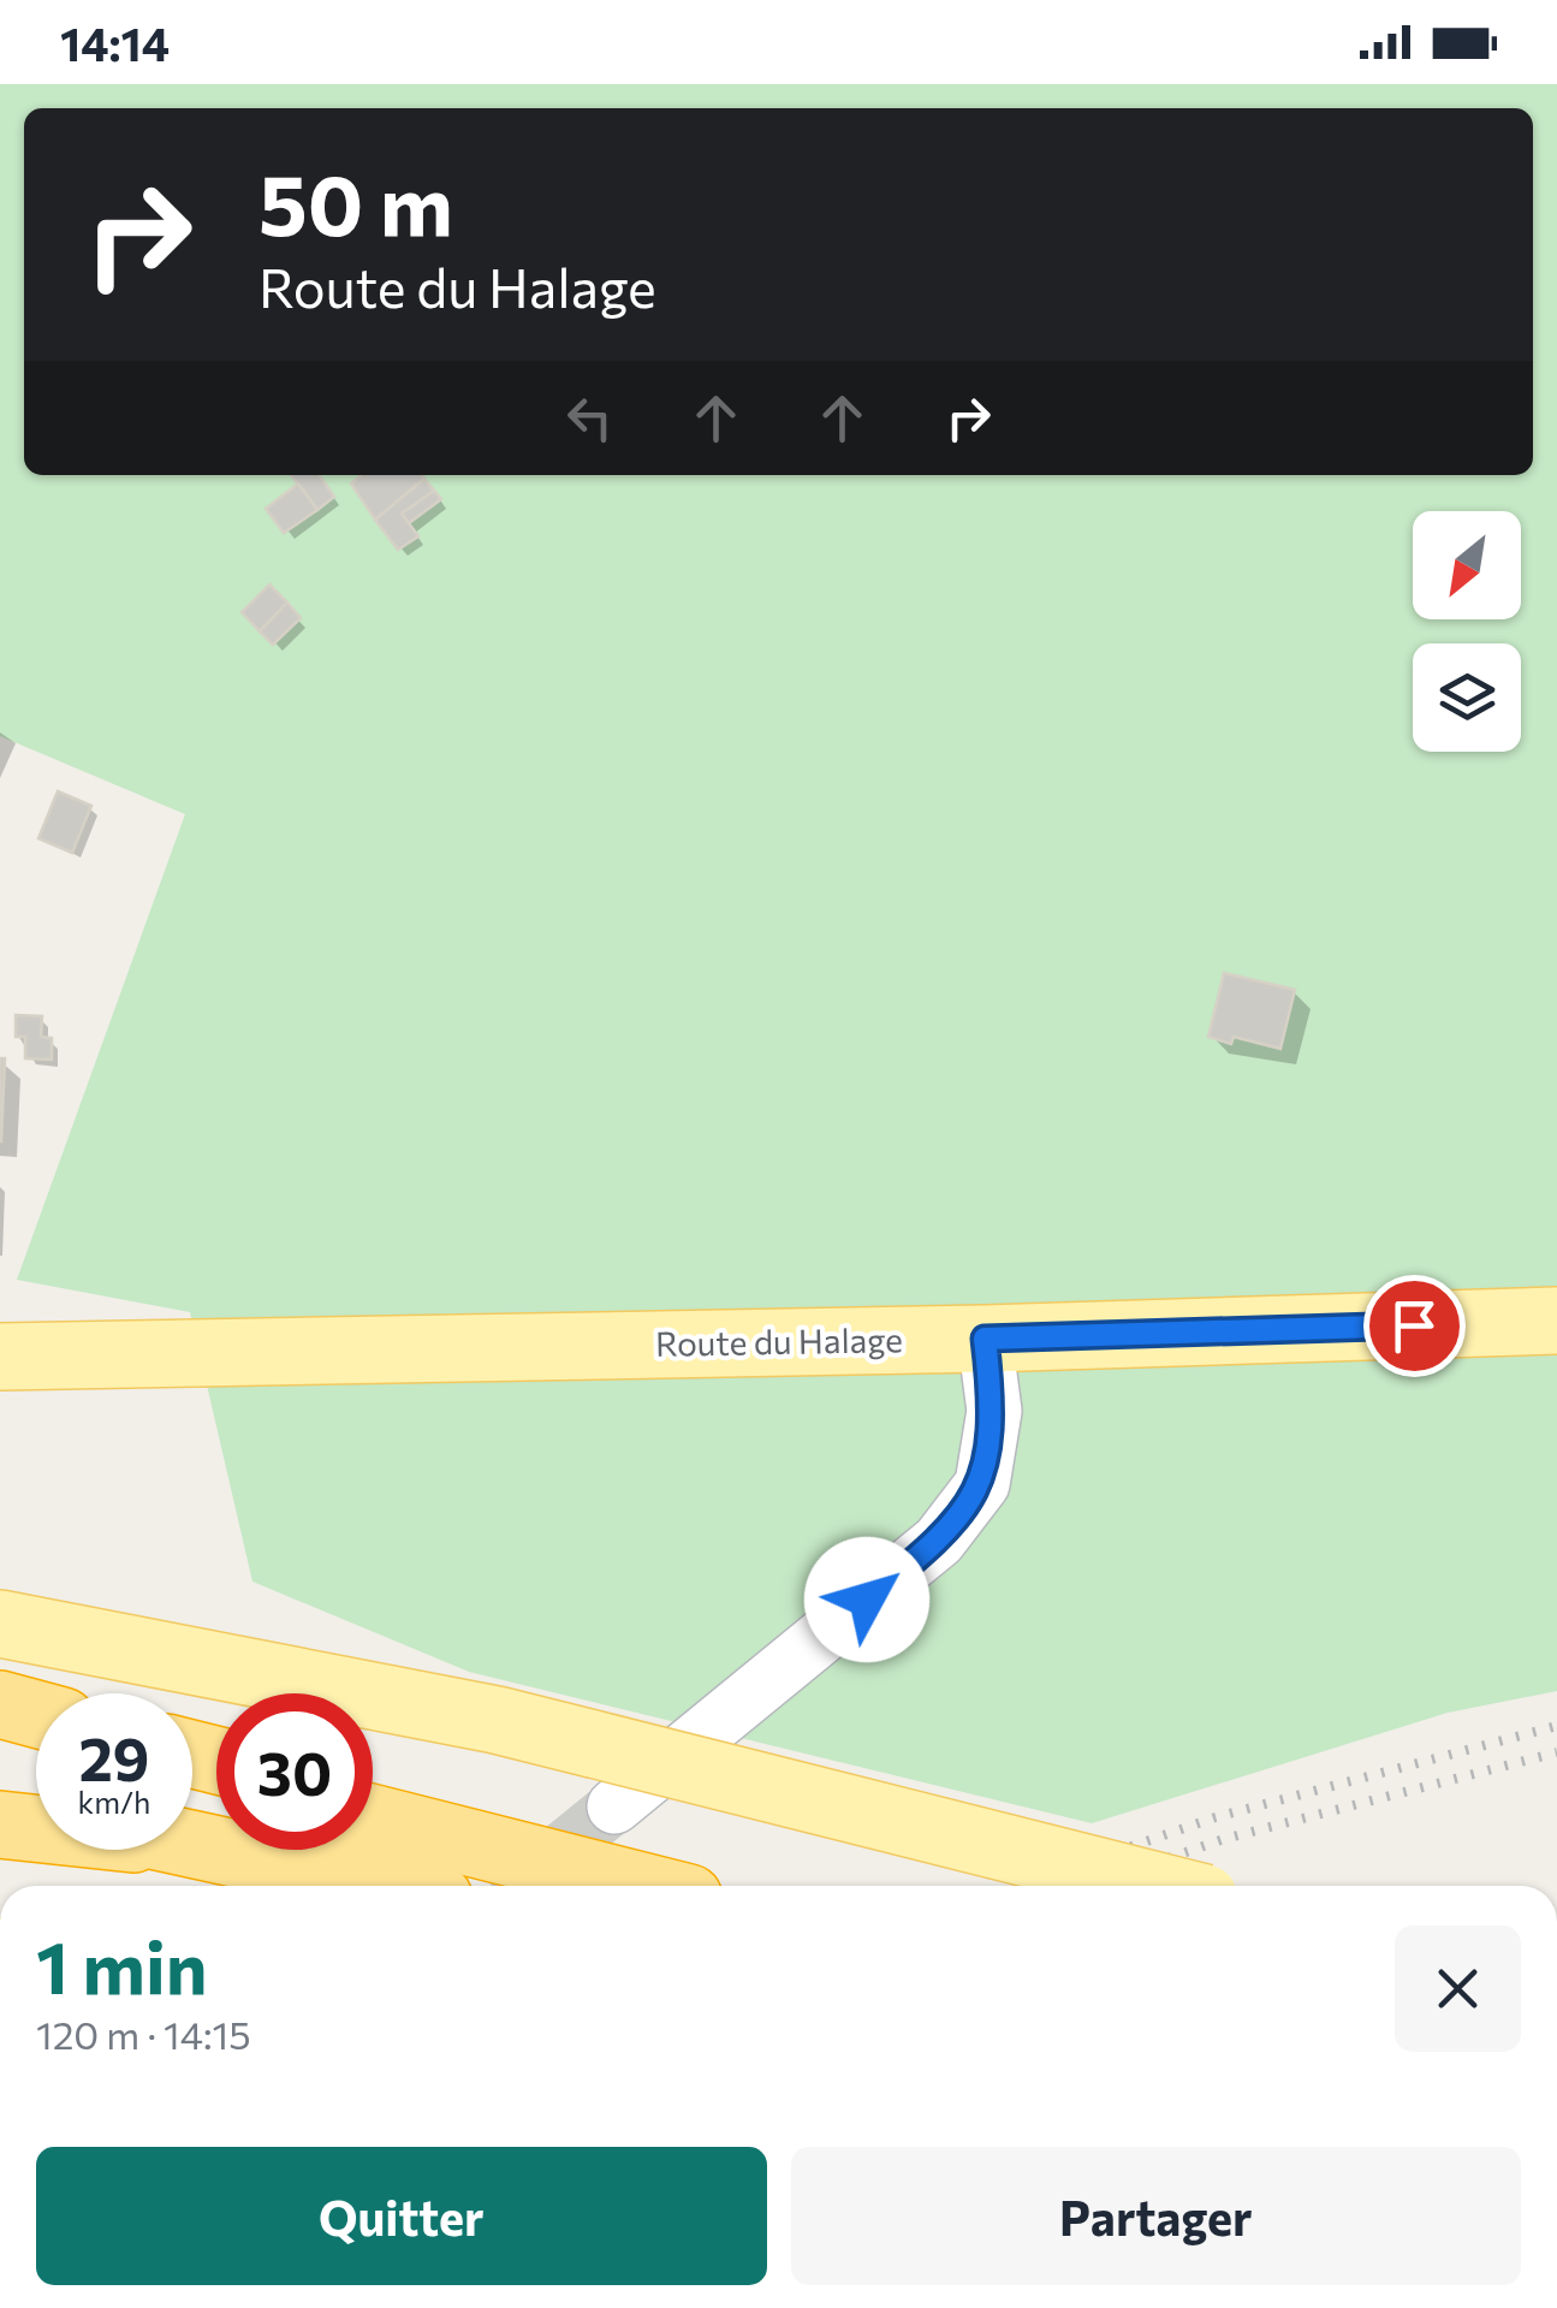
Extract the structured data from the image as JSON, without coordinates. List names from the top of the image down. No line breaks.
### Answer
{"streets":{"main road":["Route du Halage"]},"north":"bottom left","page":{"status":"14:14","turn":["50 m","Route du Halage"],"speed":"29 km/h","limit":"30","heading":["1 min","120 m · 14:15"],"buttons":["Quitter","Partager"]}}
